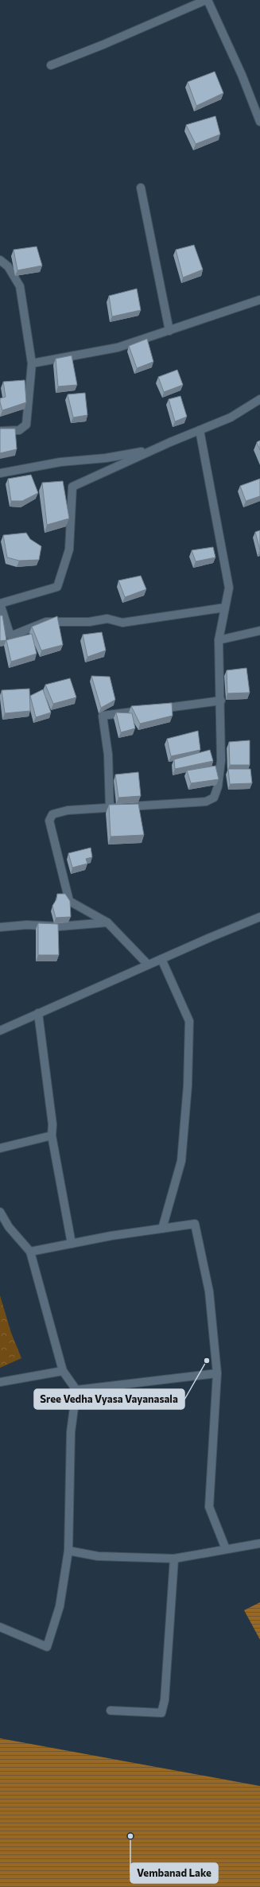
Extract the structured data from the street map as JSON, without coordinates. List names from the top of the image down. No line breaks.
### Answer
{"places":["Sree Vedha Vyasa Vayanasala","Vembanad Lake"]}
